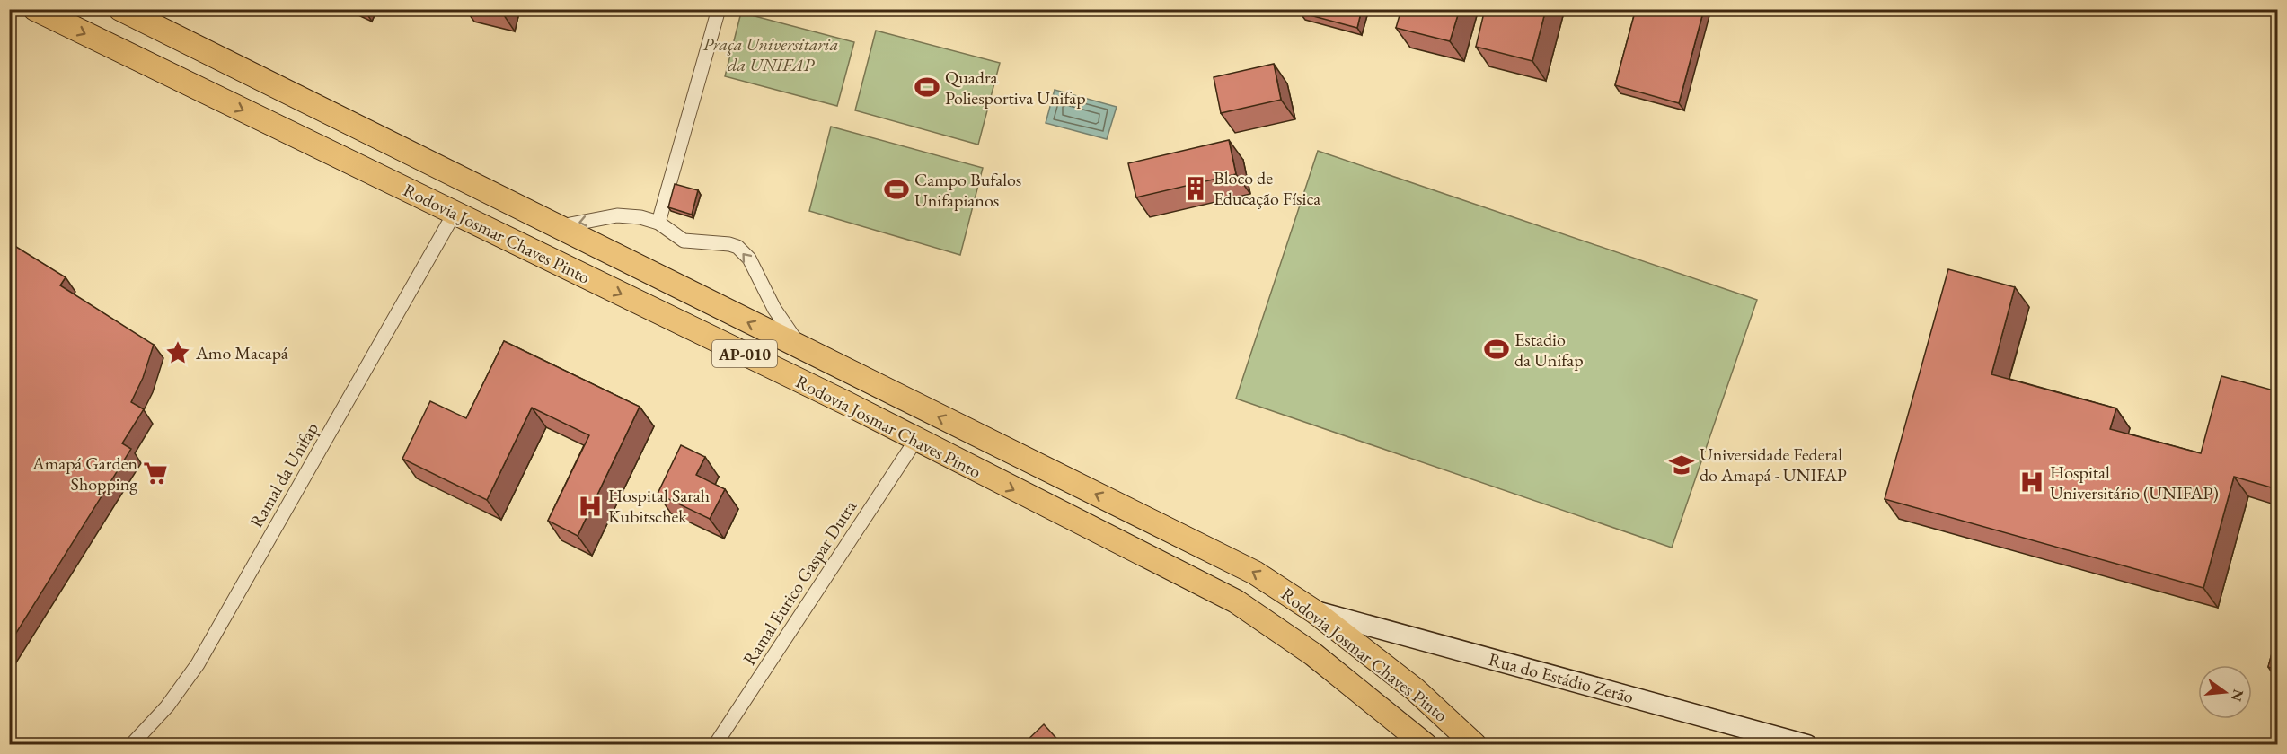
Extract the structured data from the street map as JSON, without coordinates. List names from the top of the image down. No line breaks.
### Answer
{"streets":{"main road":["Rodovia Josmar Chaves Pinto","AP-010"],"street":["Ramal da Unifap","Ramal Eurico Gaspar Dutra","Rua do Estádio Zerão"]},"crossings":[["Rodovia Josmar Chaves Pinto","Ramal da Unifap"],["Rodovia Josmar Chaves Pinto","Ramal Eurico Gaspar Dutra"],["Rodovia Josmar Chaves Pinto","Rua do Estádio Zerão"]],"parks":["Praça Universitaria da UNIFAP"],"places":{"sports":["Quadra Poliesportiva Unifap","Campo Bufalos Unifapianos","Estadio da Unifap"],"building":["Bloco de Educação Física"],"place":["Amo Macapá"],"school or university":["Universidade Federal do Amapá - UNIFAP"],"supermarket":["Amapá Garden Shopping"],"hospital":["Hospital Universitário (UNIFAP)","Hospital Sarah Kubitschek"]},"north":"right"}
